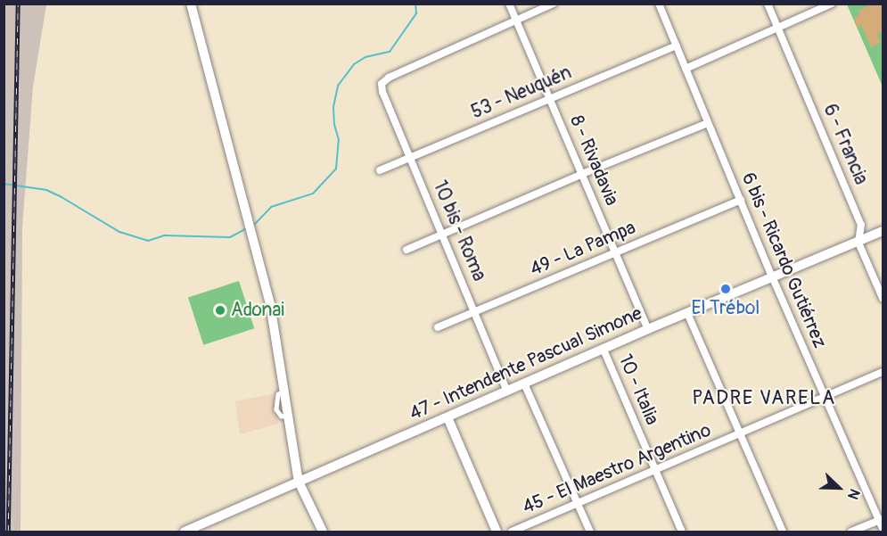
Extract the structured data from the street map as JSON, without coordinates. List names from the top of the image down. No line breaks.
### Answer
{"streets":{"street":["53 - Neuquén","6 - Francia","8 - Rivadavia","10 bis - Roma","49 - La Pampa","6 bis - Ricardo Gutiérrez","47 - Intendente Pascual Simone","10 - Italia","45 - El Maestro Argentino"]},"crossings":[["53 - Neuquén","8 - Rivadavia"],["53 - Neuquén","10 bis - Roma"],["53 - Neuquén","6 bis - Ricardo Gutiérrez"],["6 - Francia","47 - Intendente Pascual Simone"],["8 - Rivadavia","10 bis - Roma"],["8 - Rivadavia","49 - La Pampa"],["8 - Rivadavia","47 - Intendente Pascual Simone"],["10 bis - Roma","49 - La Pampa"],["10 bis - Roma","47 - Intendente Pascual Simone"],["49 - La Pampa","6 bis - Ricardo Gutiérrez"],["6 bis - Ricardo Gutiérrez","47 - Intendente Pascual Simone"],["6 bis - Ricardo Gutiérrez","45 - El Maestro Argentino"],["47 - Intendente Pascual Simone","10 - Italia"],["10 - Italia","45 - El Maestro Argentino"]],"districts":["PADRE VARELA"],"places":["El Trébol","Adonai"],"north":"bottom right"}
